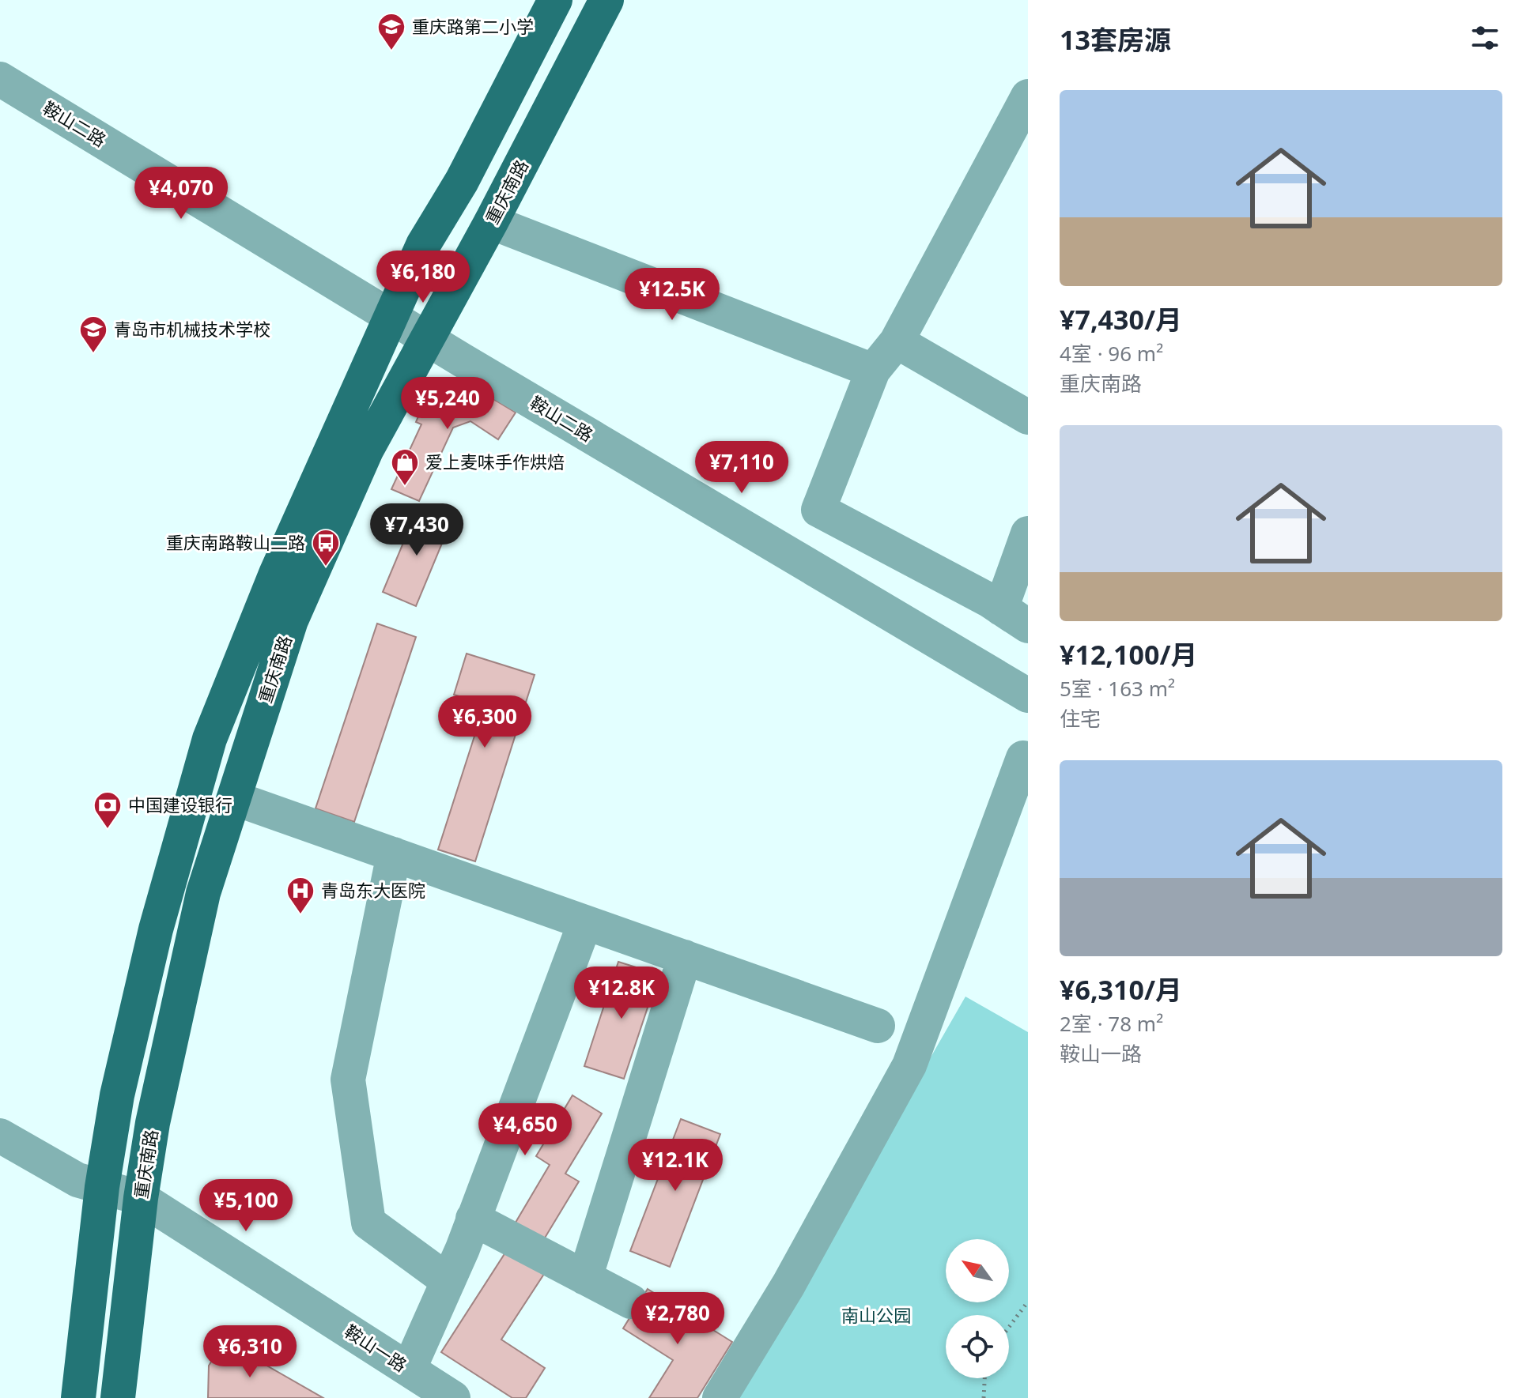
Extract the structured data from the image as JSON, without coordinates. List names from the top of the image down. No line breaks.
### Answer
{"streets":{"main road":["重庆南路"],"street":["鞍山二路","鞍山一路"]},"crossings":[["鞍山二路","重庆南路"],["重庆南路","鞍山一路"]],"parks":["南山公园"],"places":{"school or university":["重庆路第二小学","青岛市机械技术学校"],"shop":["爱上麦味手作烘焙"],"bus stop":["重庆南路鞍山二路"],"bank":["中国建设银行"],"hospital":["青岛东大医院"]},"north":"top left","page":{"heading":"13套房源","list":[{"name":"¥7,430/月","note":"4室 · 96 m² · 重庆南路"},{"name":"¥12,100/月","note":"5室 · 163 m² · 住宅"},{"name":"¥6,310/月","note":"2室 · 78 m² · 鞍山一路"}],"price":["¥4,070","¥6,180","¥12.5K","¥5,240","¥7,110","¥7,430","¥6,300","¥12.8K","¥4,650","¥12.1K","¥5,100","¥2,780","¥6,310"]}}
